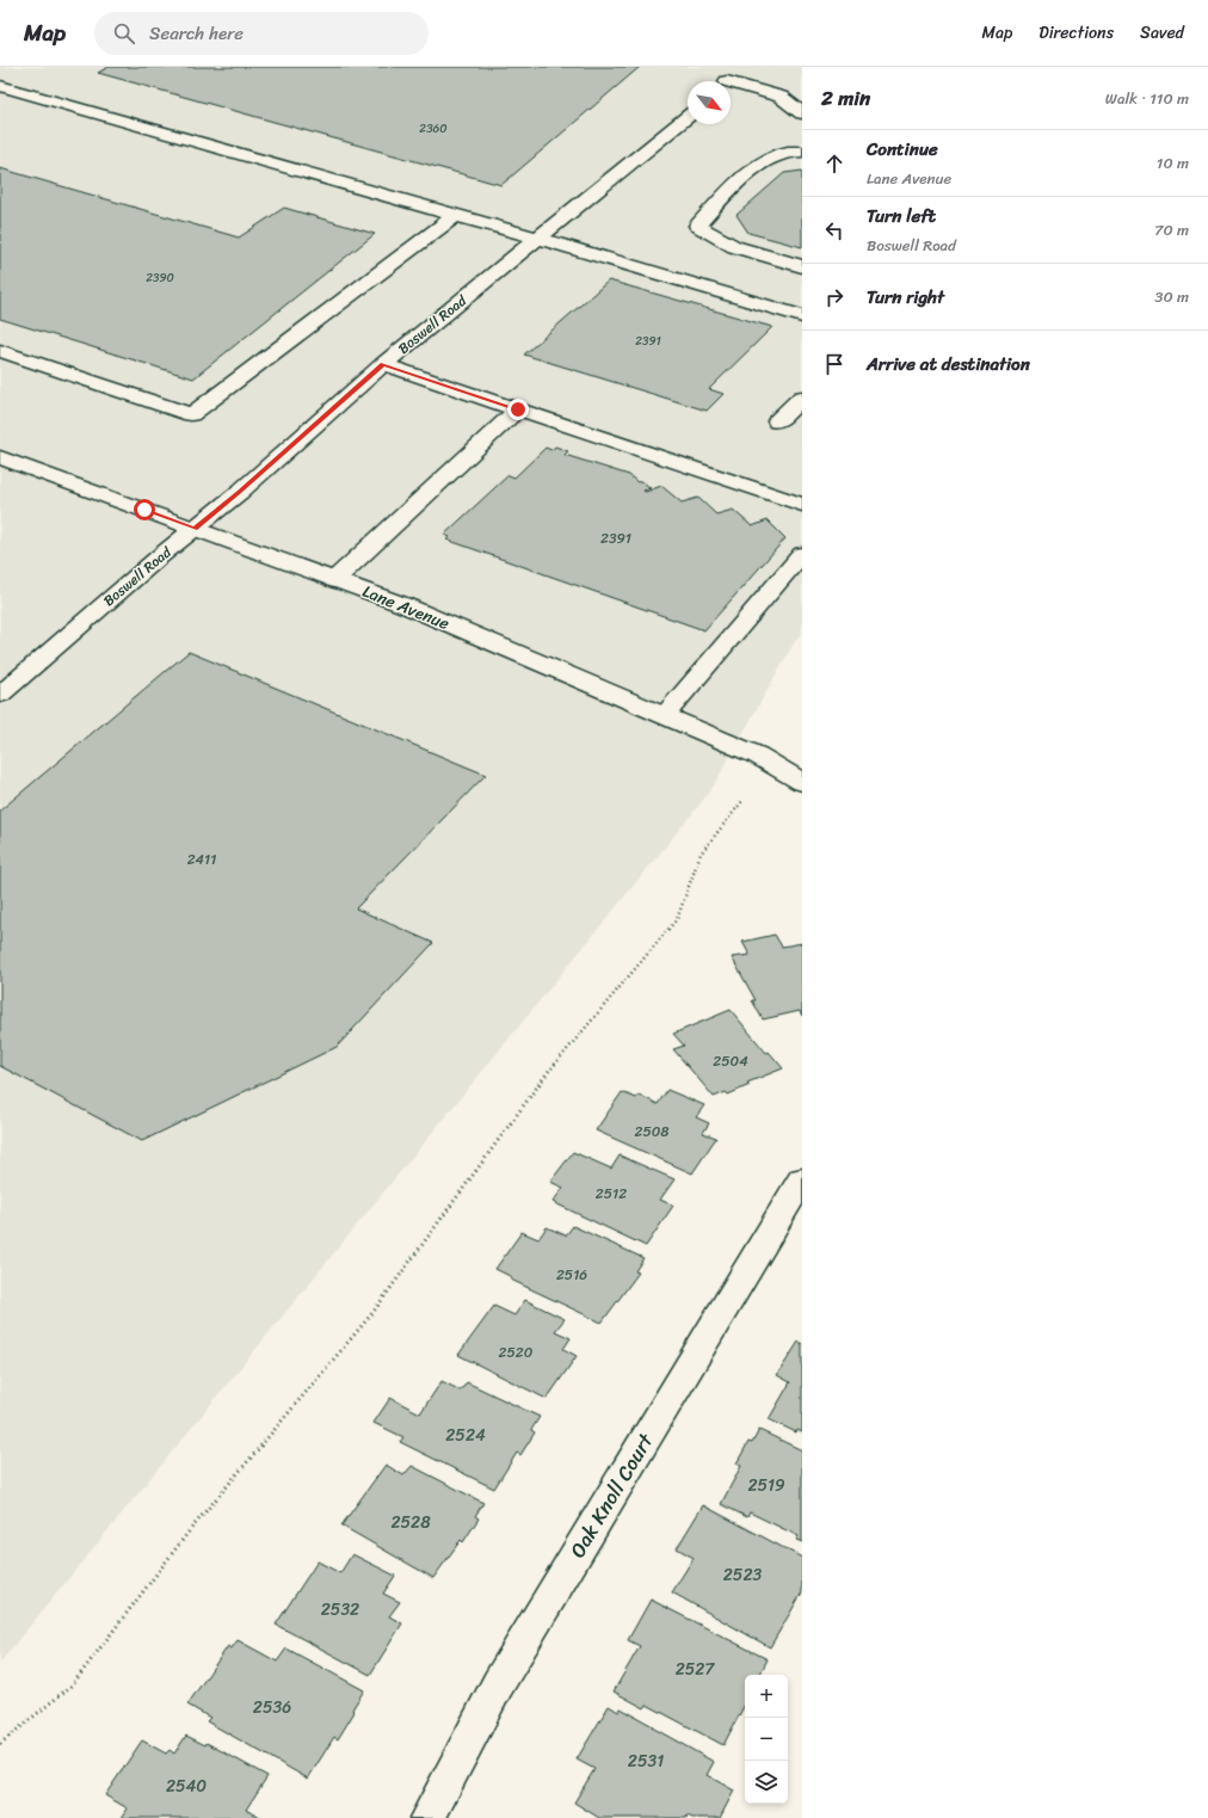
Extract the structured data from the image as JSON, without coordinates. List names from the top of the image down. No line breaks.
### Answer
{"streets":{"street":["Boswell Road","Lane Avenue","Oak Knoll Court"]},"crossings":[["Boswell Road","Lane Avenue"]],"house_numbers":["2360","2390","2391","2391","2411","2504","2508","2512","2516","2520","2524","2519","2528","2523","2532","2527","2536","2531","2540"],"north":"bottom right","page":{"header":"Map","search":"Search here","nav":["Map","Directions","Saved"],"heading":["2 min","Walk · 110 m"],"list":[["Continue","Lane Avenue","10 m"],["Turn left","Boswell Road","70 m"],["Turn right","30 m"],"Arrive at destination"],"map_buttons":["+","−"]}}
